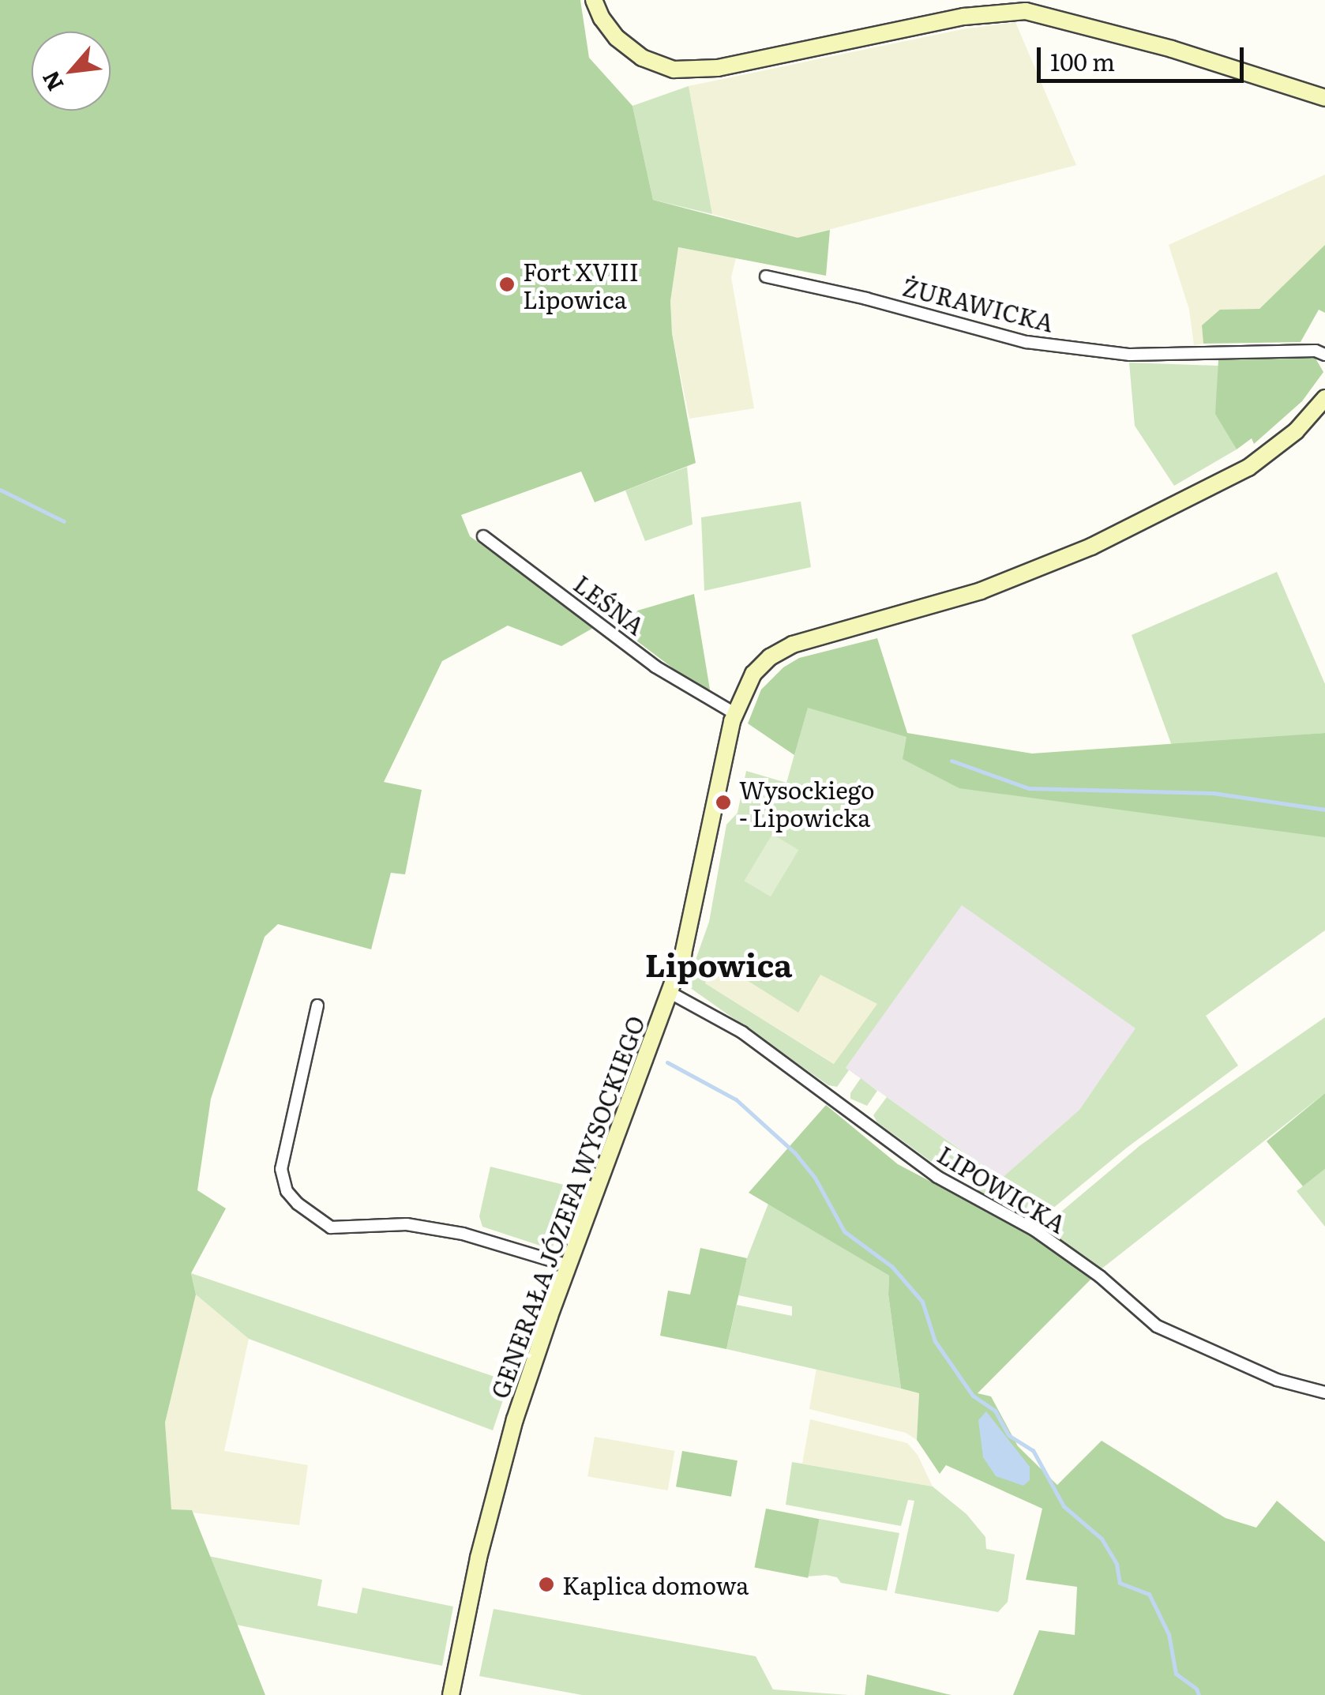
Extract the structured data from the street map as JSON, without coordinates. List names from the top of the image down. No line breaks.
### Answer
{"streets":{"street":["ŻURAWICKA","LEŚNA","LIPOWICKA","GENERAŁA JÓZEFA WYSOCKIEGO"]},"crossings":[["LEŚNA","GENERAŁA JÓZEFA WYSOCKIEGO"],["LIPOWICKA","GENERAŁA JÓZEFA WYSOCKIEGO"]],"districts":["Lipowica"],"places":["Fort XVIII Lipowica","Wysockiego - Lipowicka","Kaplica domowa"],"scale_bar":"100 m","north":"bottom left"}
